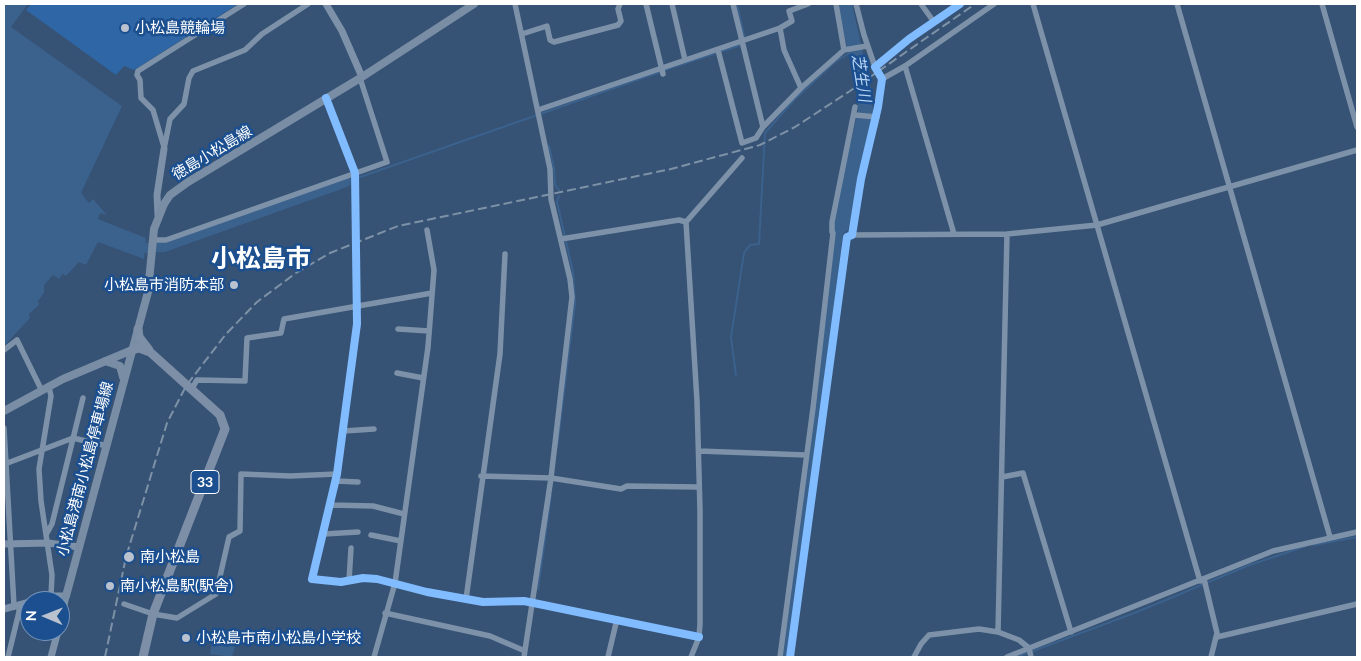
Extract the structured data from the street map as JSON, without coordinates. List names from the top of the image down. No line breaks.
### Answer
{"streets":{"main road":["徳島小松島線","小松島港南小松島停車場線","33"]},"crossings":[["徳島小松島線","小松島港南小松島停車場線"],["徳島小松島線","33"]],"districts":["小松島市"],"water":["芝生川"],"places":["小松島競輪場","小松島市消防本部","南小松島","南小松島駅(駅舎)","小松島市南小松島小学校"],"north":"left"}
